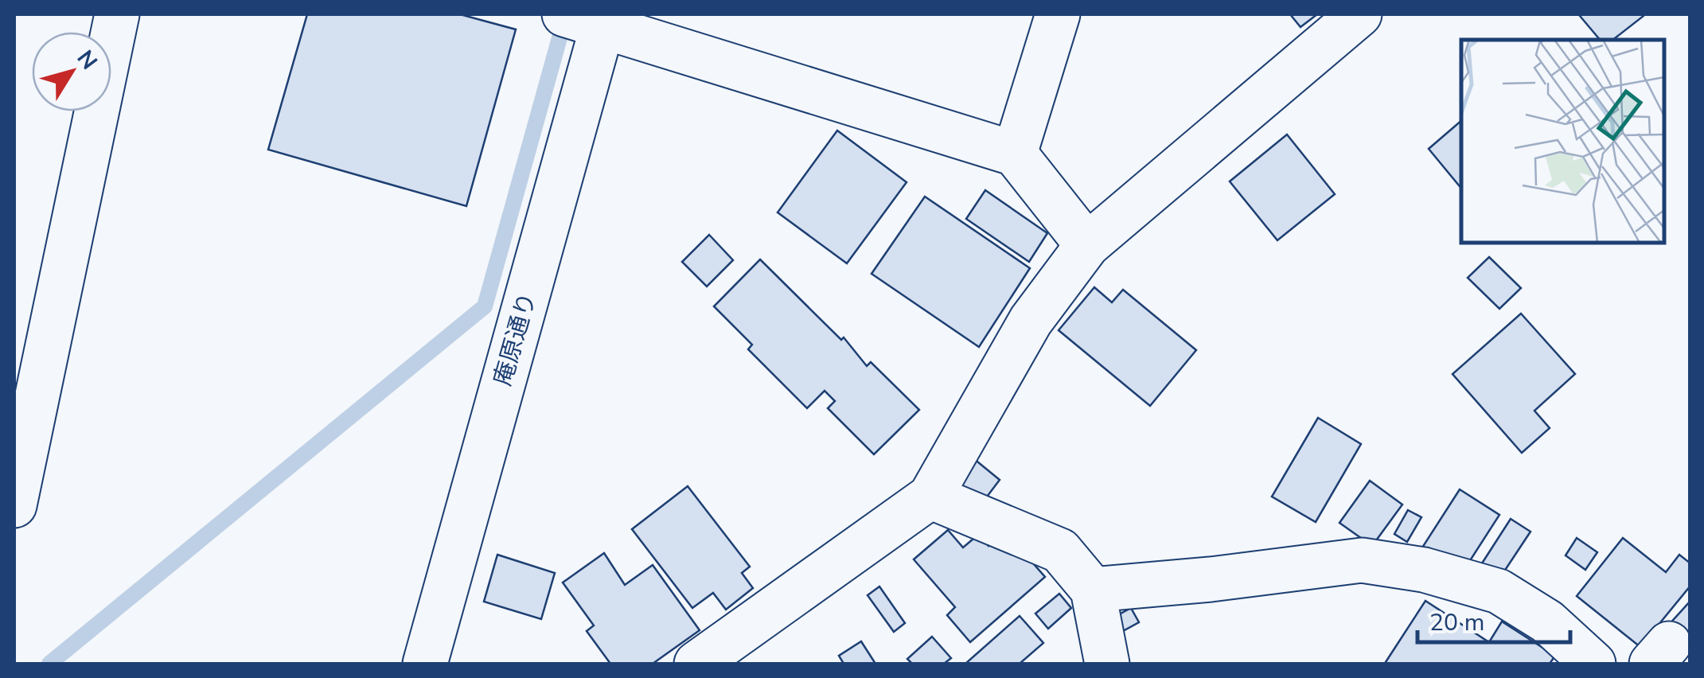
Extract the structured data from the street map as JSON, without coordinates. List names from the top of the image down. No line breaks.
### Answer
{"streets":{"street":["庵原通り"]},"scale_bar":"20 m","north":"top right"}
